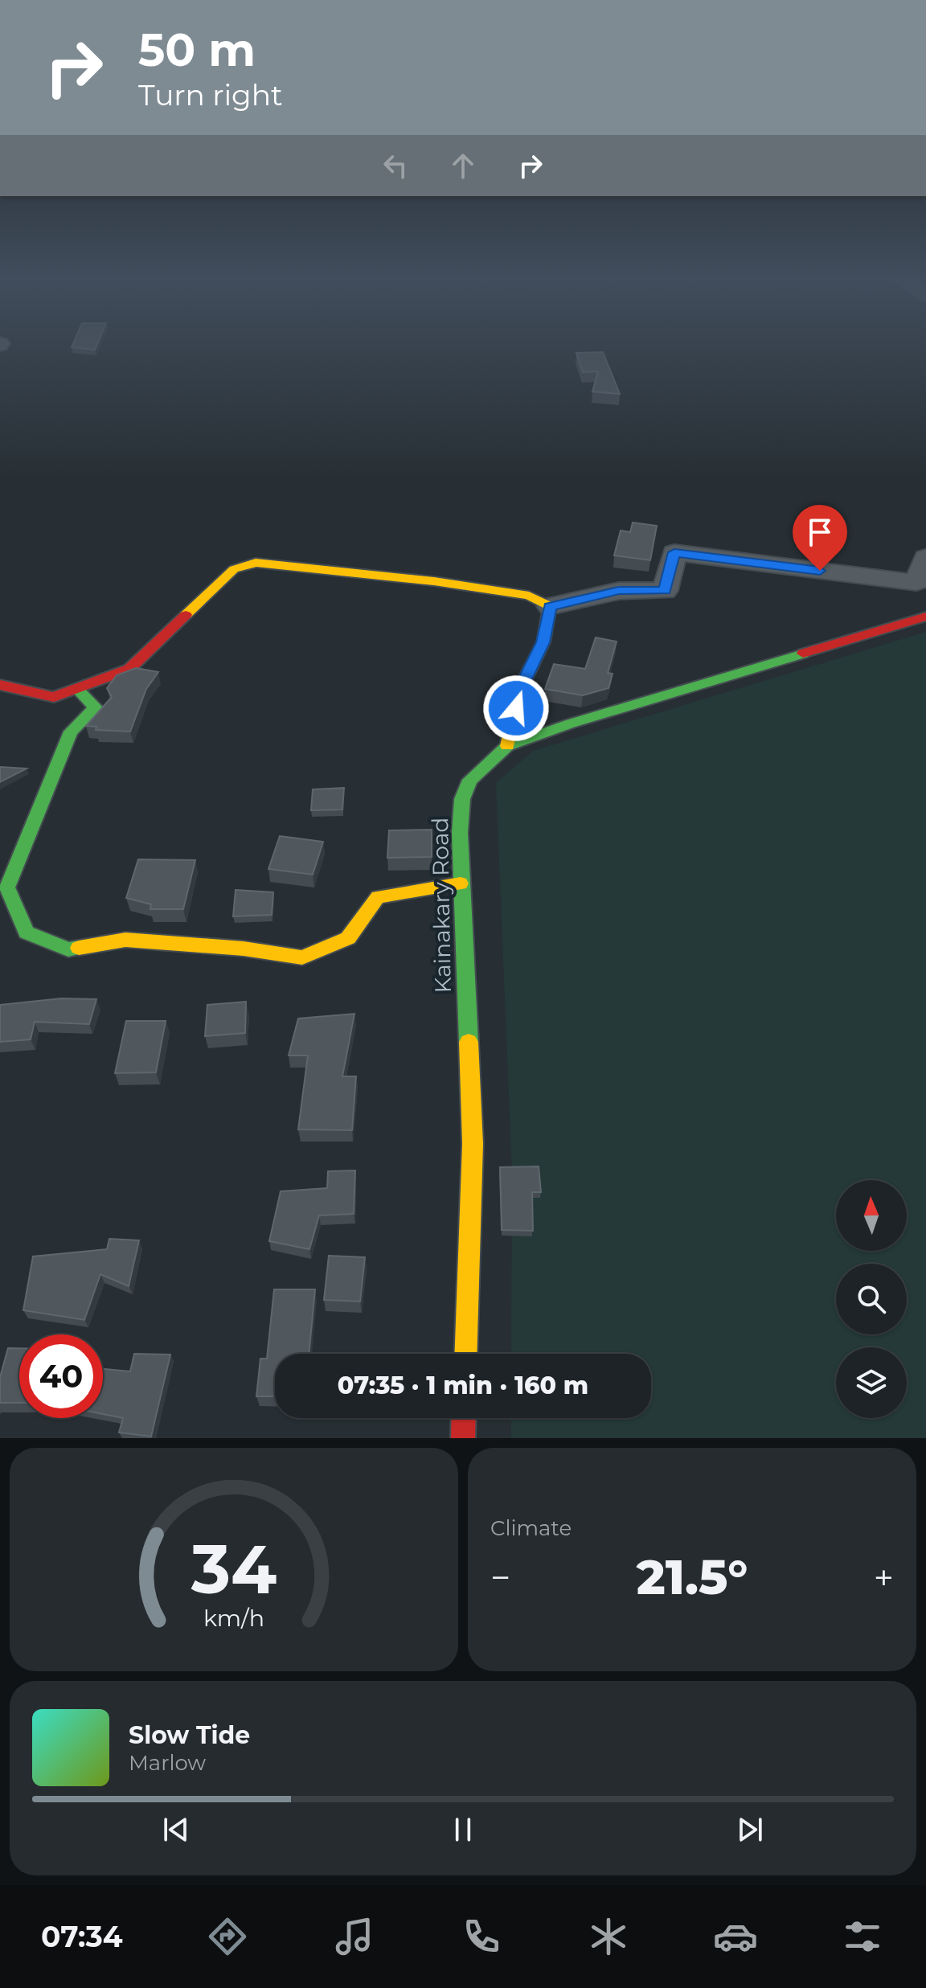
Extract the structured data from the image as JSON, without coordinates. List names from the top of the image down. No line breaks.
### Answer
{"streets":{"street":["Kainakary Road"]},"north":"top","page":{"turn":["50 m","Turn right"],"limit":"40","trip":"07:35 · 1 min · 160 m","tile":"Climate","heat":["−","21.5°","+"],"song":["Slow Tide","Marlow"],"tabs":"07:34","gauge":["34","km/h"]}}
